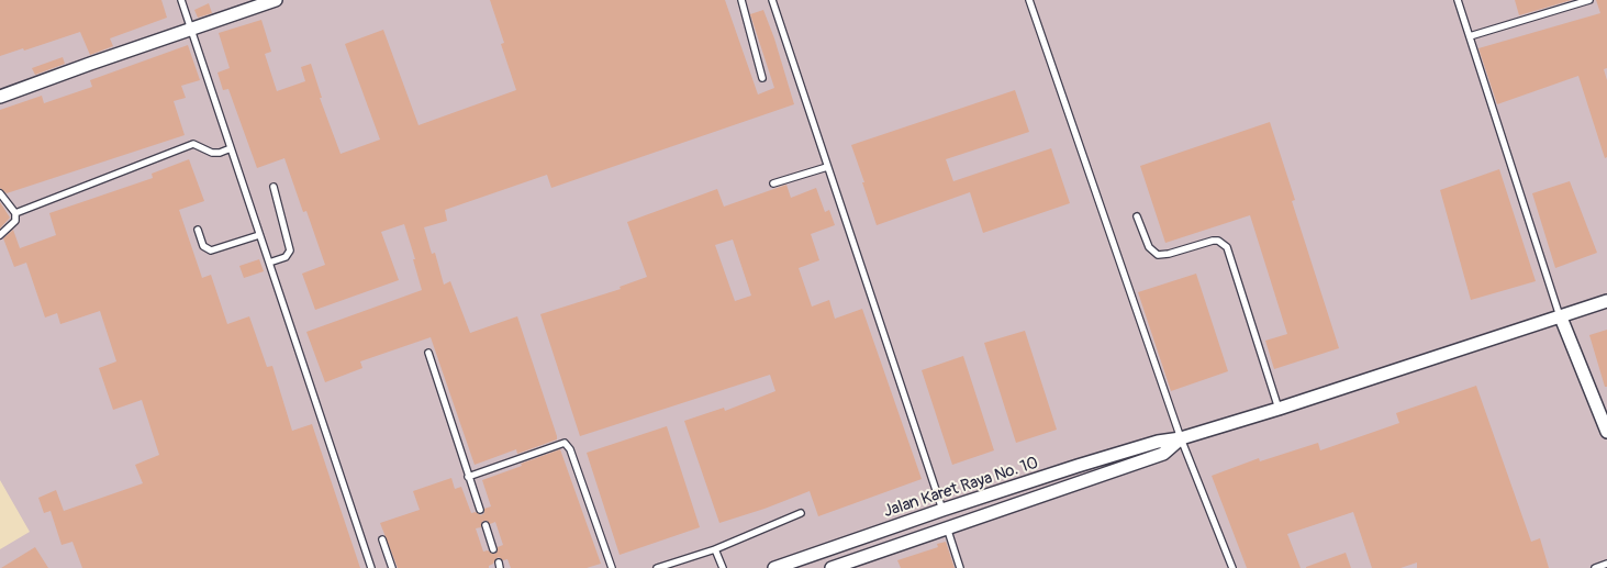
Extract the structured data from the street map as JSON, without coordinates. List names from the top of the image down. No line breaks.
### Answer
{"streets":{"street":["Jalan Karet Raya No. 10"]}}
